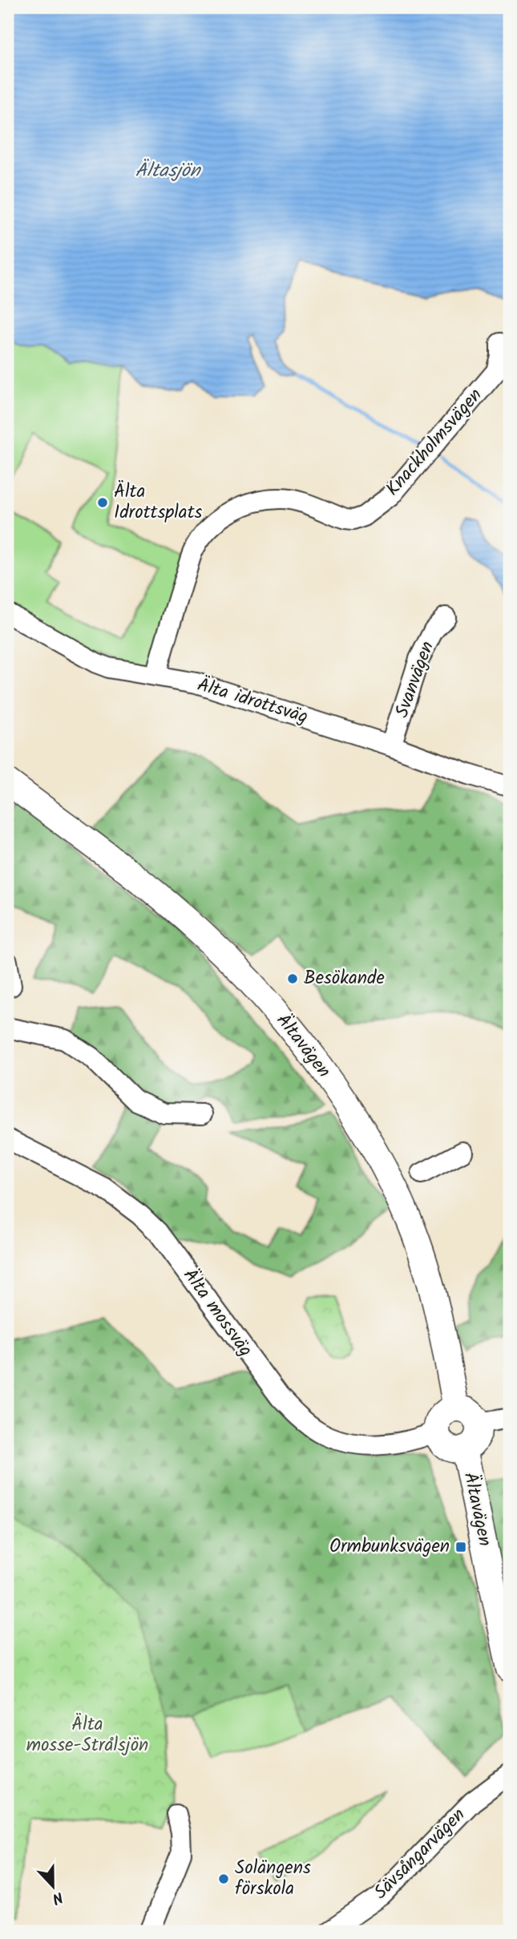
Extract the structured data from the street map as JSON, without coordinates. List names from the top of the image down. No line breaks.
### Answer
{"streets":{"main road":["Ältavägen"],"street":["Knackholmsvägen","Svanvägen","Älta idrottsväg","Älta mossväg","Sävsångarvägen"]},"crossings":[["Knackholmsvägen","Älta idrottsväg"],["Svanvägen","Älta idrottsväg"],["Ältavägen","Älta mossväg"]],"water":["Ältasjön"],"parks":["Älta mosse-Strålsjön"],"places":{"other":["Älta Idrottsplats","Besökande","Solängens förskola"],"transit":["Ormbunksvägen"]},"north":"bottom"}
